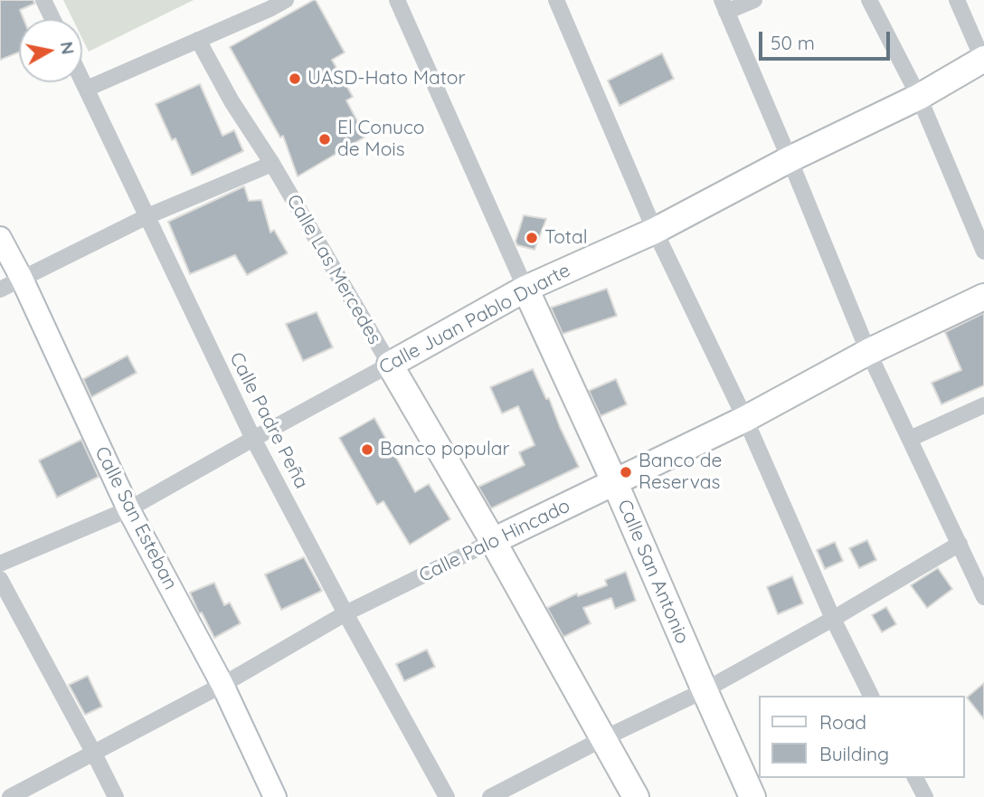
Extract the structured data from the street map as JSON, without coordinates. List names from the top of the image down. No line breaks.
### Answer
{"streets":{"main road":["Calle Las Mercedes","Calle Juan Pablo Duarte","Calle Palo Hincado","Calle San Antonio"],"street":["Calle Padre Peña","Calle San Esteban"]},"crossings":[["Calle Las Mercedes","Calle Juan Pablo Duarte"],["Calle Las Mercedes","Calle Palo Hincado"],["Calle Juan Pablo Duarte","Calle Padre Peña"],["Calle Juan Pablo Duarte","Calle San Esteban"],["Calle Juan Pablo Duarte","Calle San Antonio"],["Calle Padre Peña","Calle Palo Hincado"],["Calle San Esteban","Calle Palo Hincado"],["Calle Palo Hincado","Calle San Antonio"]],"places":["UASD-Hato Mator","El Conuco de Mois","Total","Banco popular","Banco de Reservas"],"legend":["Road","Building"],"scale_bar":"50 m","north":"right"}
